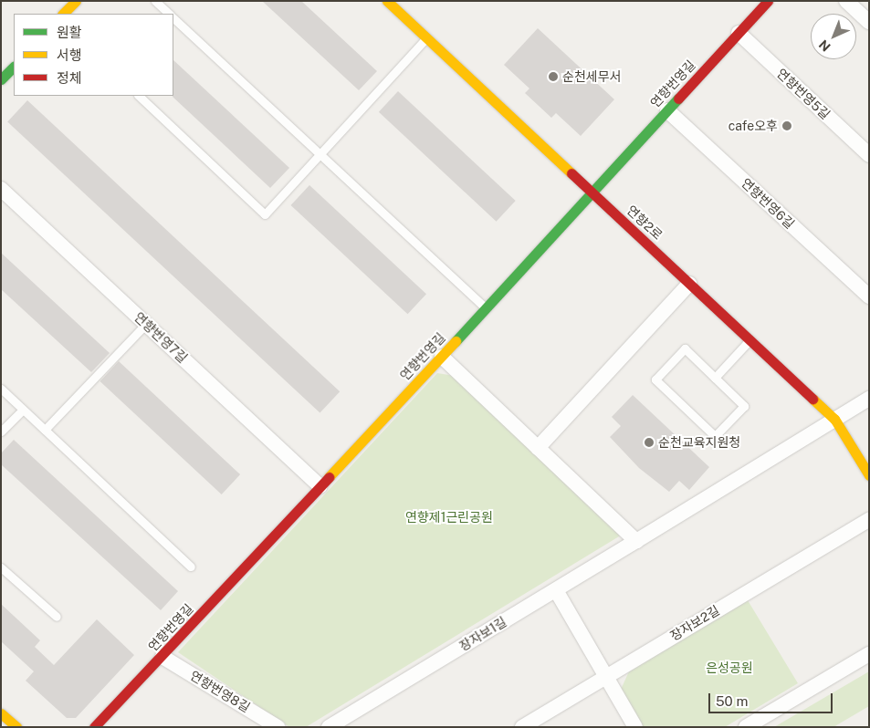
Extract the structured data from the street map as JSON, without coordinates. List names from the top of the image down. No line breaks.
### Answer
{"streets":{"street":["연향번영길","연향번영5길","연향번영6길","연향2로","연향번영7길","장자보2길","장자보1길","연향번영8길"]},"crossings":[["연향번영길","연향번영5길"],["연향번영길","연향번영6길"],["연향번영길","연향2로"],["연향번영길","연향번영7길"],["연향번영길","연향번영8길"],["연향2로","장자보1길"]],"parks":["연향제1근린공원","은성공원"],"places":["순천세무서","cafe오후","순천교육지원청"],"legend":["원활","서행","정체"],"scale_bar":"50 m","north":"bottom left"}
